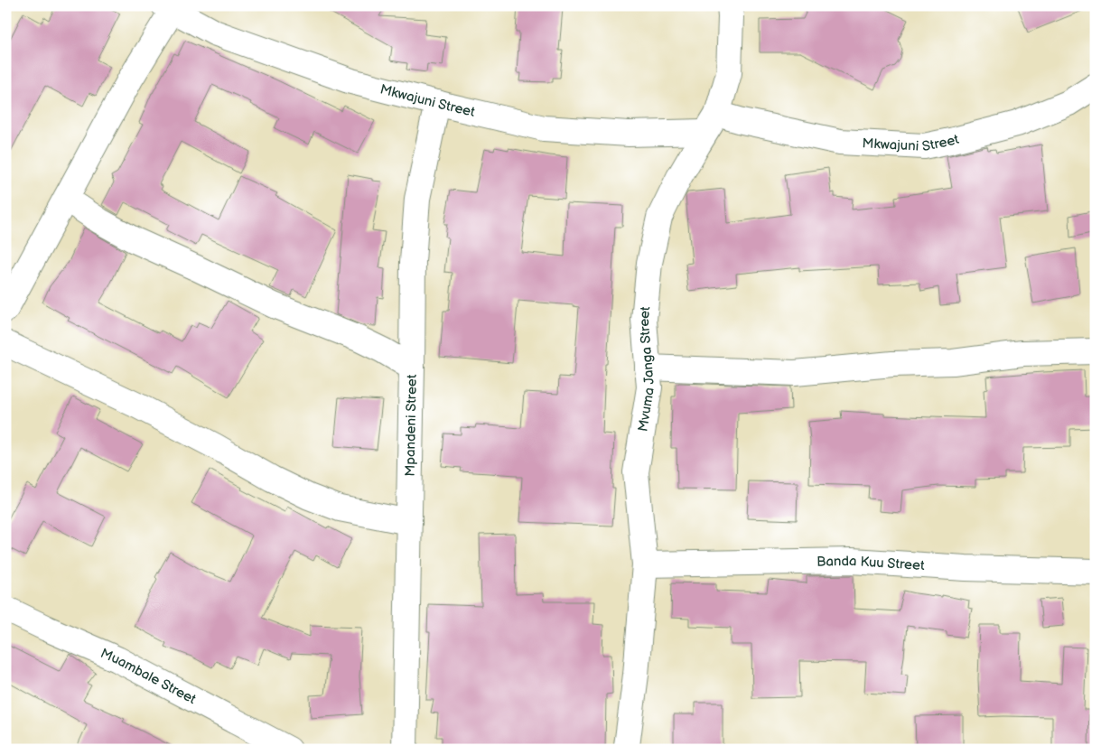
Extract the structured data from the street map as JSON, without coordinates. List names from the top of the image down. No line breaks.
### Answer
{"streets":{"street":["Mkwajuni Street","Mvuma Janga Street","Mpandeni Street","Banda Kuu Street","Muambale Street"]},"crossings":[["Mkwajuni Street","Mvuma Janga Street"],["Mkwajuni Street","Mpandeni Street"],["Mvuma Janga Street","Banda Kuu Street"]]}
